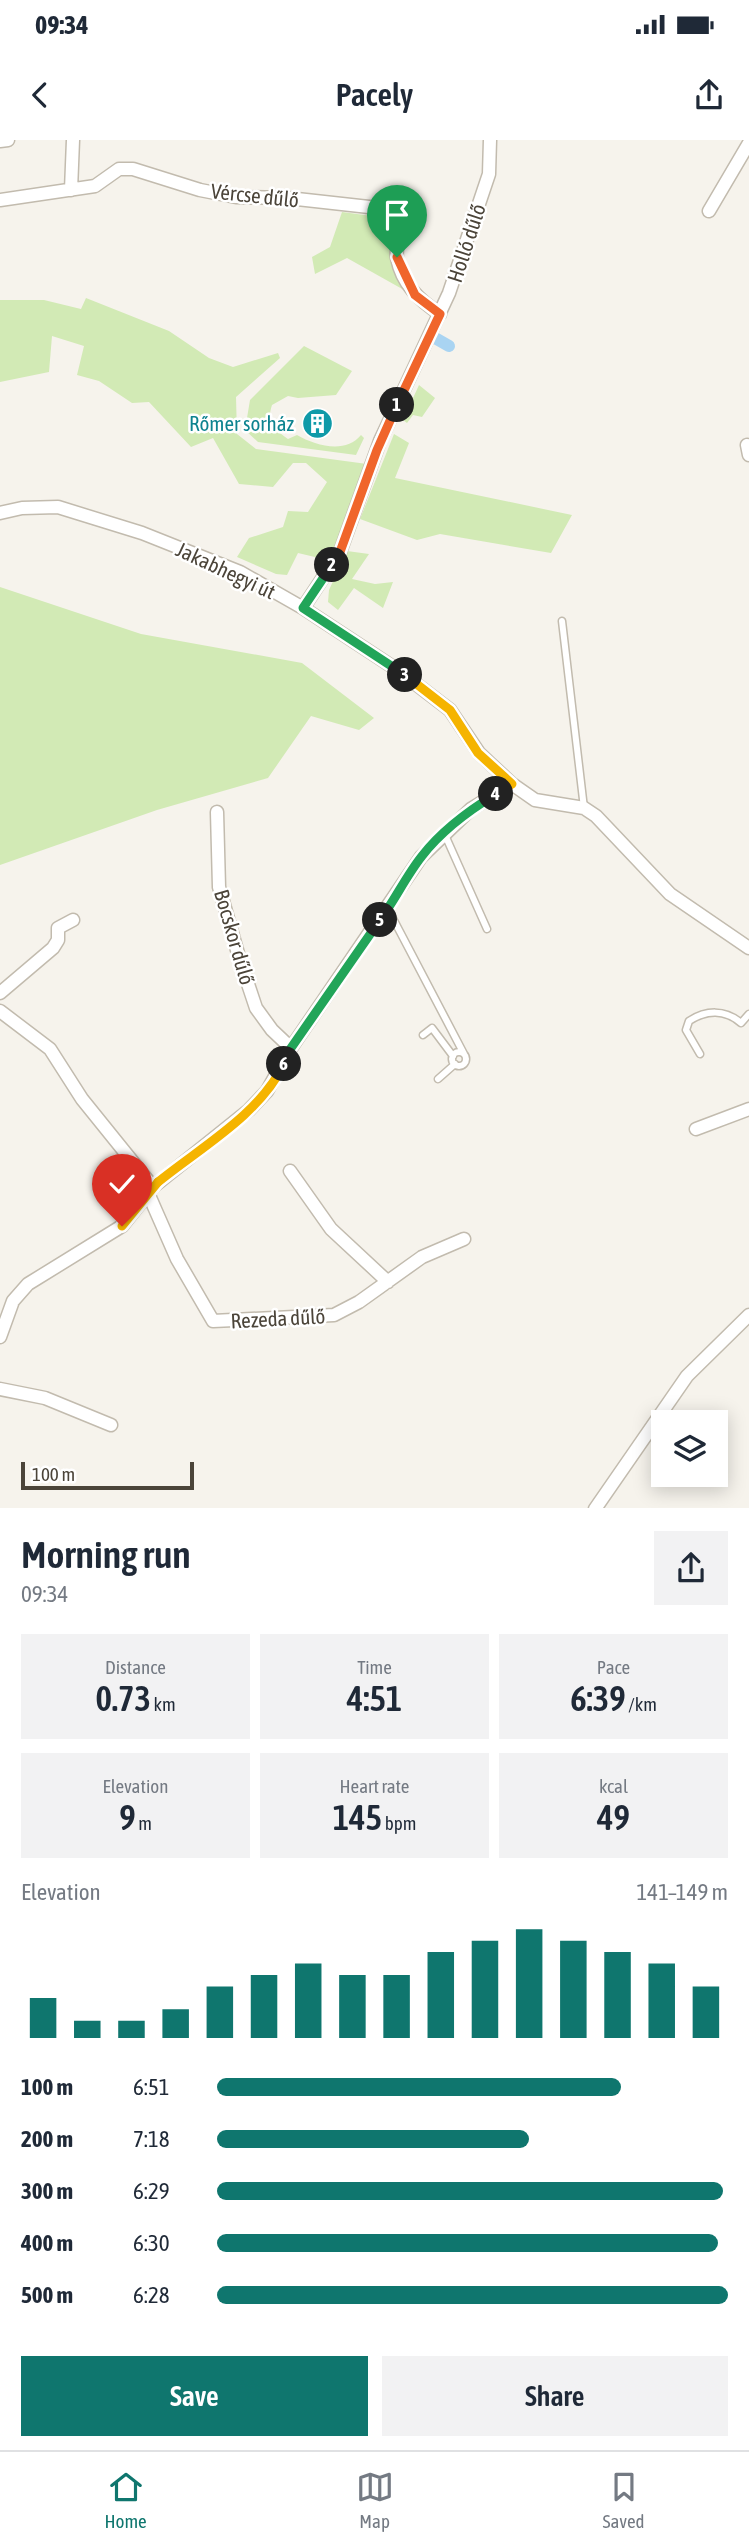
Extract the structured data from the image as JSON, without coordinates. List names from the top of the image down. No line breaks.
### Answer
{"streets":{"street":["Vércse dűlő","Holló dűlő","Jakabhegyi út","Bocskor dűlő","Rezeda dűlő"]},"crossings":[["Vércse dűlő","Holló dűlő"],["Holló dűlő","Jakabhegyi út"]],"places":{"building":["Rőmer sorház"]},"scale_bar":"100 m","page":{"status":"09:34","header":"Pacely","pins":["1","2","3","4","5","6"],"scale":"100 m","heading":["Morning run","09:34"],"stats":[["Distance","0.73 km"],["Time","4:51"],["Pace","6:39 /km"],["Elevation","9 m"],["Heart rate","145 bpm"],["kcal","49"]],"chart":["Elevation","141–149 m"],"list":[{"name":"100 m","note":"6:51"},{"name":"200 m","note":"7:18"},{"name":"300 m","note":"6:29"},{"name":"400 m","note":"6:30"},{"name":"500 m","note":"6:28"}],"buttons":["Save","Share"],"tabs":["Home","Map","Saved"]}}
